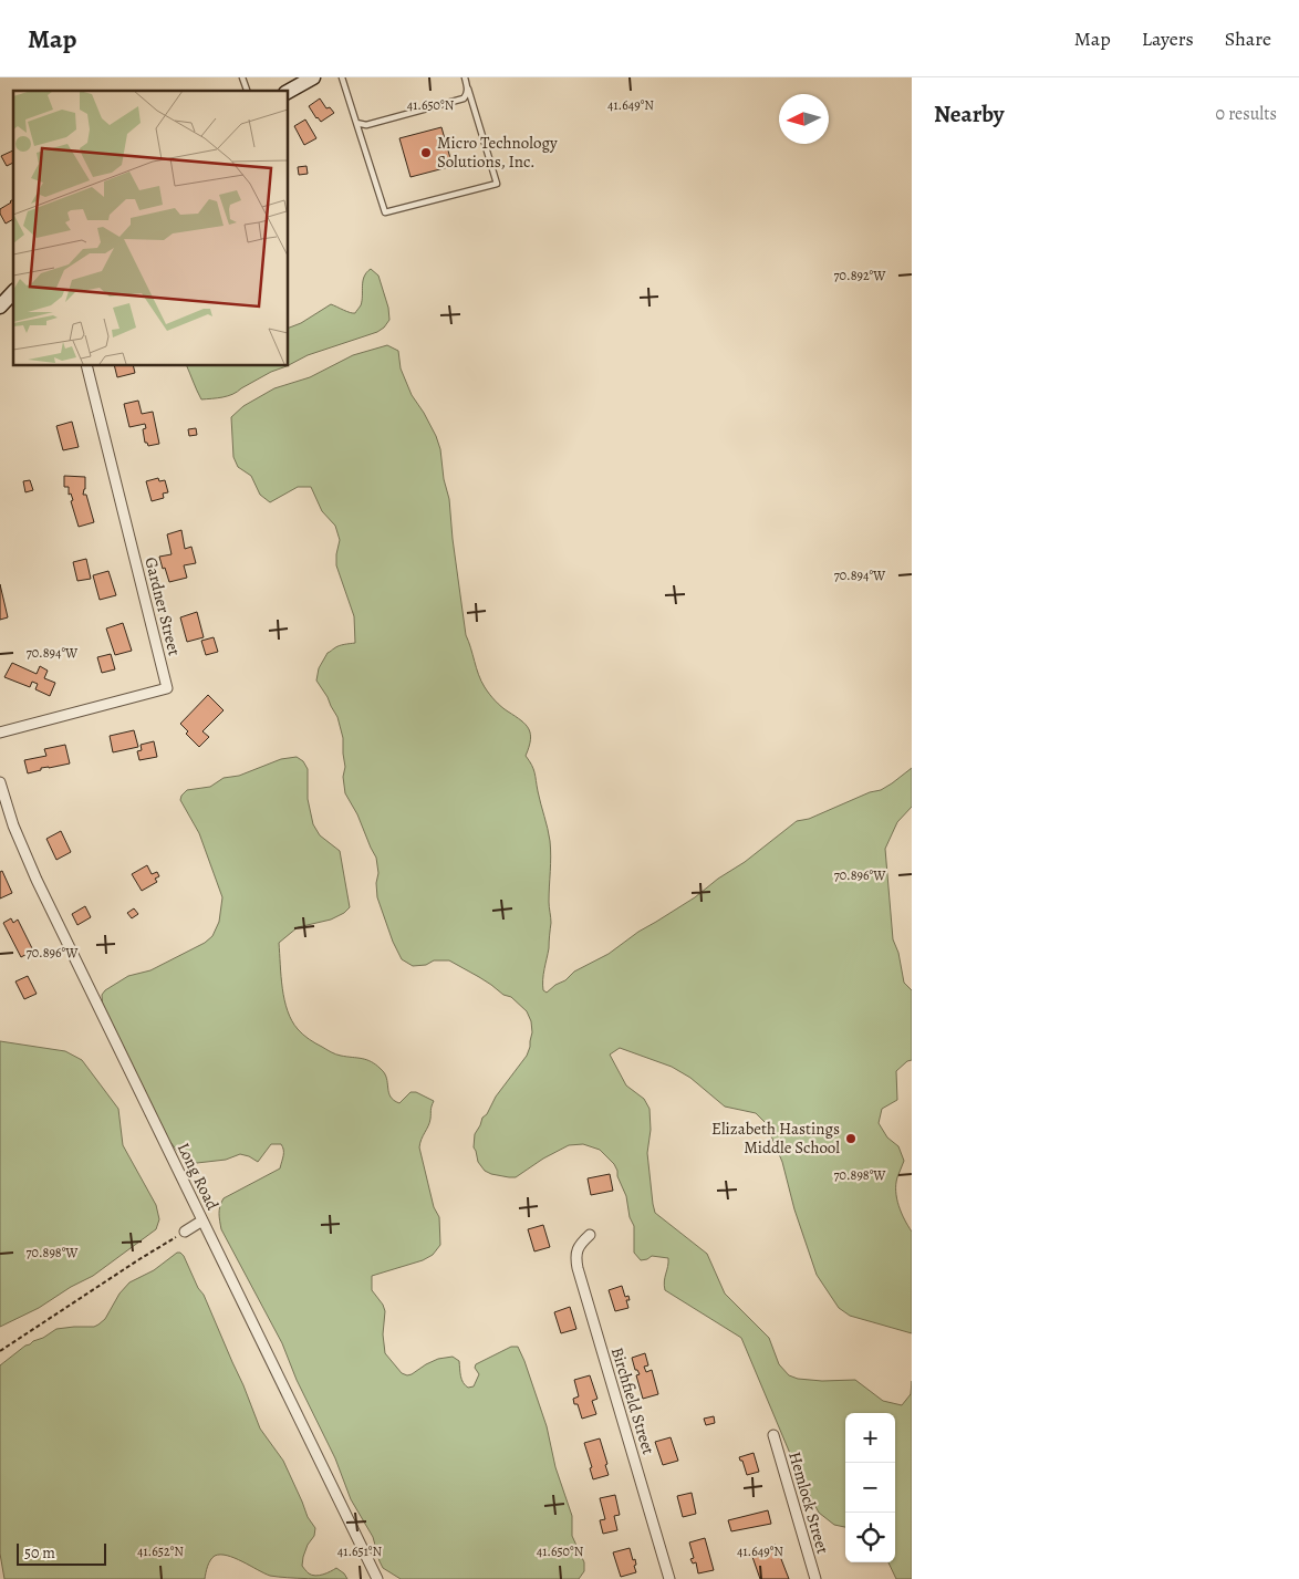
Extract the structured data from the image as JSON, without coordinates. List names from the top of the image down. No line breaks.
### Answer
{"streets":{"street":["Gardner Street","Long Road","Birchfield Street","Hemlock Street"]},"places":["Micro Technology Solutions, Inc.","Elizabeth Hastings Middle School"],"scale_bar":"50 m","north":"left","page":{"header":"Map","nav":["Map","Layers","Share"],"heading":["Nearby","0 results"],"map_buttons":["+","−"],"scale":"50 m"},"coordinates":["41.650°N","41.649°N","70.892°W","70.894°W","70.896°W","70.898°W","41.652°N","41.651°N"]}
